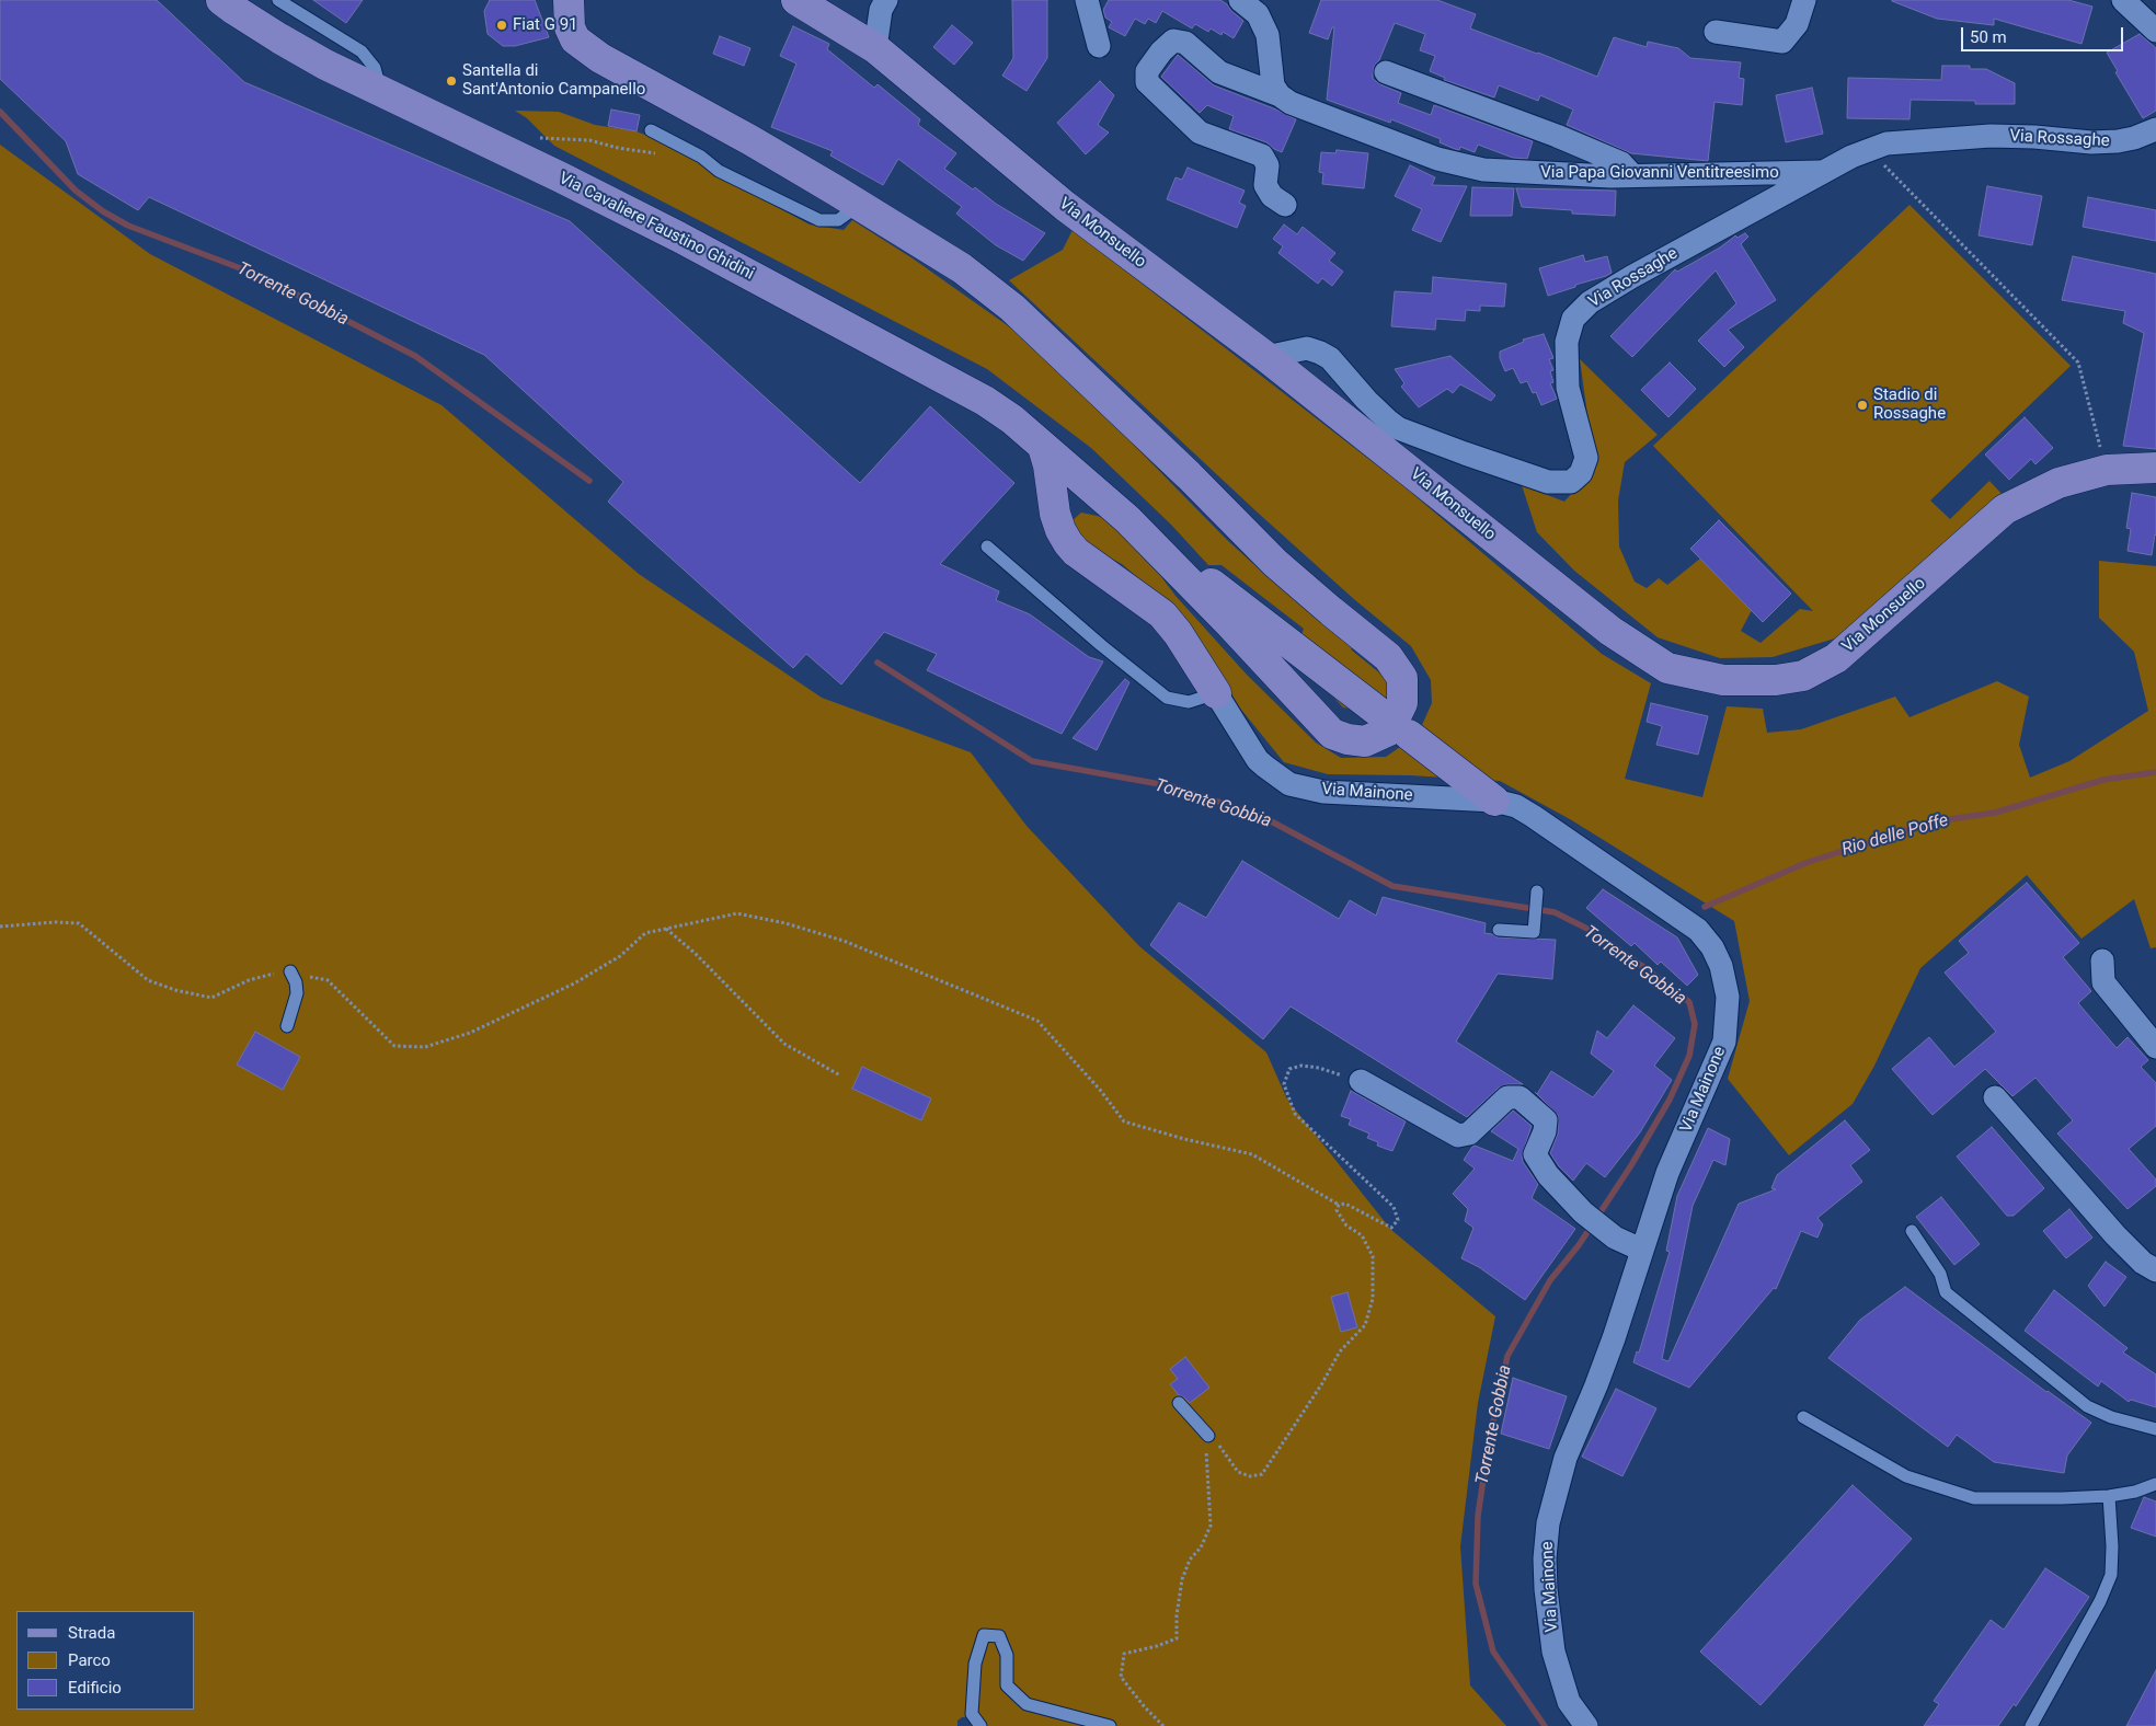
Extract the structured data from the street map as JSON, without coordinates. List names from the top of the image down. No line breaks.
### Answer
{"streets":{"main road":["Via Cavaliere Faustino Ghidini","Via Monsuello"],"street":["Via Rossaghe","Via Papa Giovanni Ventitreesimo","Via Mainone"]},"crossings":[["Via Rossaghe","Via Papa Giovanni Ventitreesimo"],["Via Rossaghe","Via Monsuello"]],"water":["Torrente Gobbia","Rio delle Poffe"],"places":["Fiat G 91","Santella di Sant'Antonio Campanello","Stadio di Rossaghe"],"legend":["Strada","Parco","Edificio"],"scale_bar":"50 m"}
